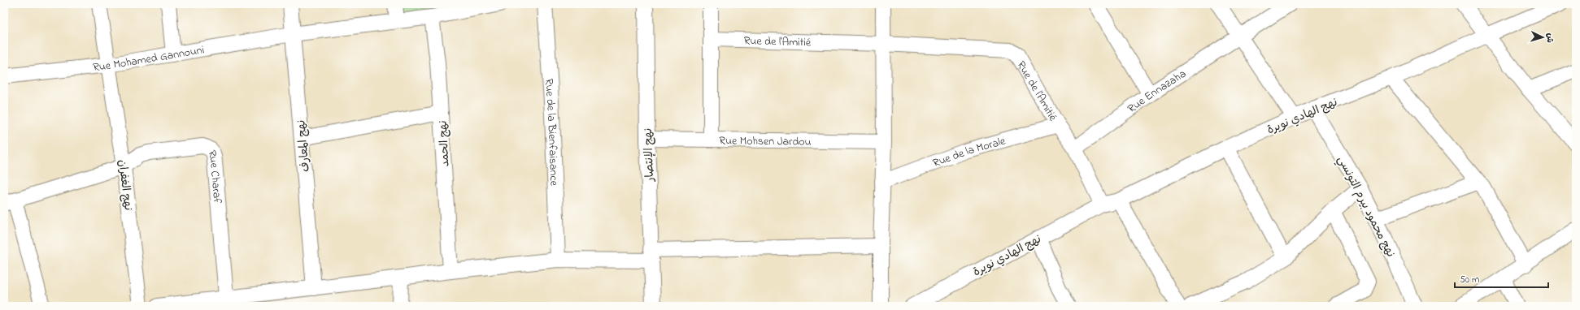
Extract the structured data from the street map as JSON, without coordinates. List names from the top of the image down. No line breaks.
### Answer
{"streets":{"street":["Rue de l'Amitié","Rue Mohamed Gannouni","Rue Ennazaha","نهج الهادي نويرة","Rue de la Bienfaisance","Rue Mohsen Jardou","نهج الحمد","نهج المعارف","Rue de la Morale","نهج الإنتصار","Rue Charaf","نهج الغفران","نهج محمود بيرم التونسي"]},"crossings":[["Rue de l'Amitié","Rue Ennazaha"],["Rue de l'Amitié","نهج الهادي نويرة"],["Rue de l'Amitié","Rue de la Morale"],["Rue Mohamed Gannouni","نهج الحمد"],["Rue Mohamed Gannouni","نهج المعارف"],["Rue Mohamed Gannouni","نهج الغفران"],["نهج الهادي نويرة","نهج محمود بيرم التونسي"],["Rue Mohsen Jardou","نهج الإنتصار"],["Rue Charaf","نهج الغفران"]],"scale_bar":"50 m","north":"right"}
